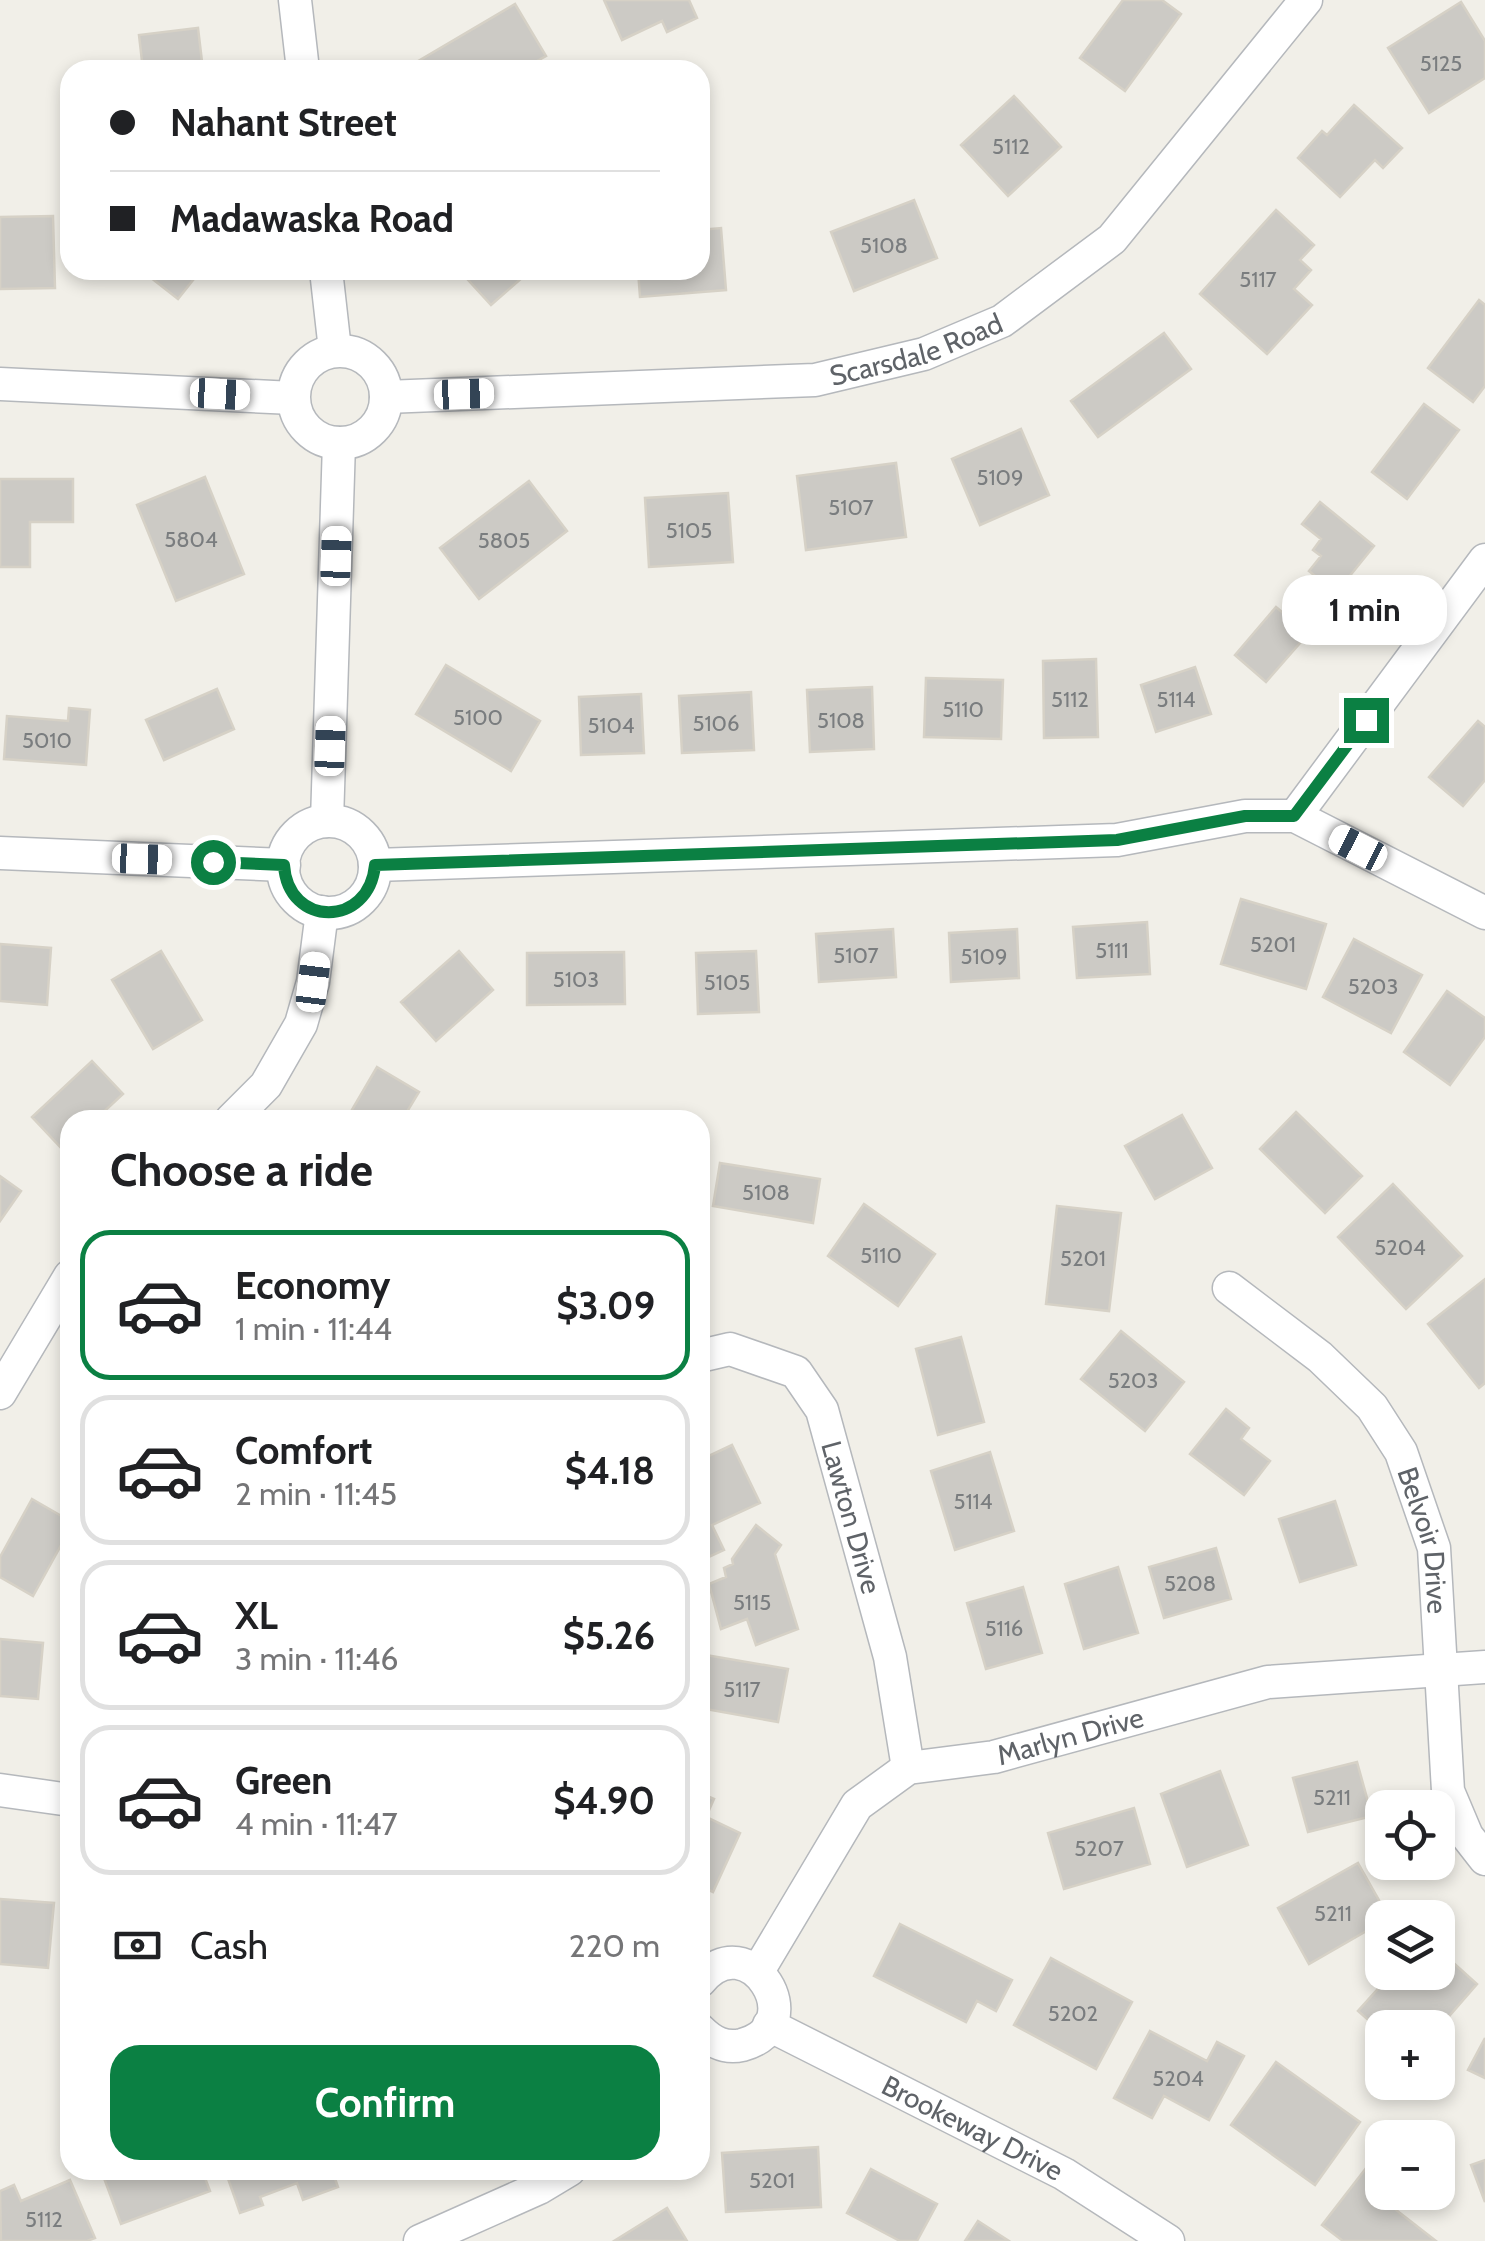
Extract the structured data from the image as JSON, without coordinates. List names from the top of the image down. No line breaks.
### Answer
{"streets":{"street":["Scarsdale Road","Lawton Drive","Belvoir Drive","Marlyn Drive","Brookeway Drive"]},"crossings":[["Lawton Drive","Marlyn Drive"],["Belvoir Drive","Marlyn Drive"]],"house_numbers":["5125","5112","5108","5117","5109","5107","5105","5804","5805","5112","5114","5110","5100","5108","5106","5104","5010","5201","5111","5107","5109","5103","5105","5203","5108","5204","5110","5201","5203","5114","5208","5115","5116","5117","5211","5207","5211","5202","5204","5201","5112"],"page":{"banner":["Nahant Street","Madawaska Road"],"bubble":"1 min","heading":"Choose a ride","list":[{"name":"Economy","note":"1 min · 11:44","value":"$3.09"},{"name":"Comfort","note":"2 min · 11:45","value":"$4.18"},{"name":"XL","note":"3 min · 11:46","value":"$5.26"},{"name":"Green","note":"4 min · 11:47","value":"$4.90"}],"map_buttons":["+","−"],"pay":["Cash","220 m"],"buttons":"Confirm"}}
